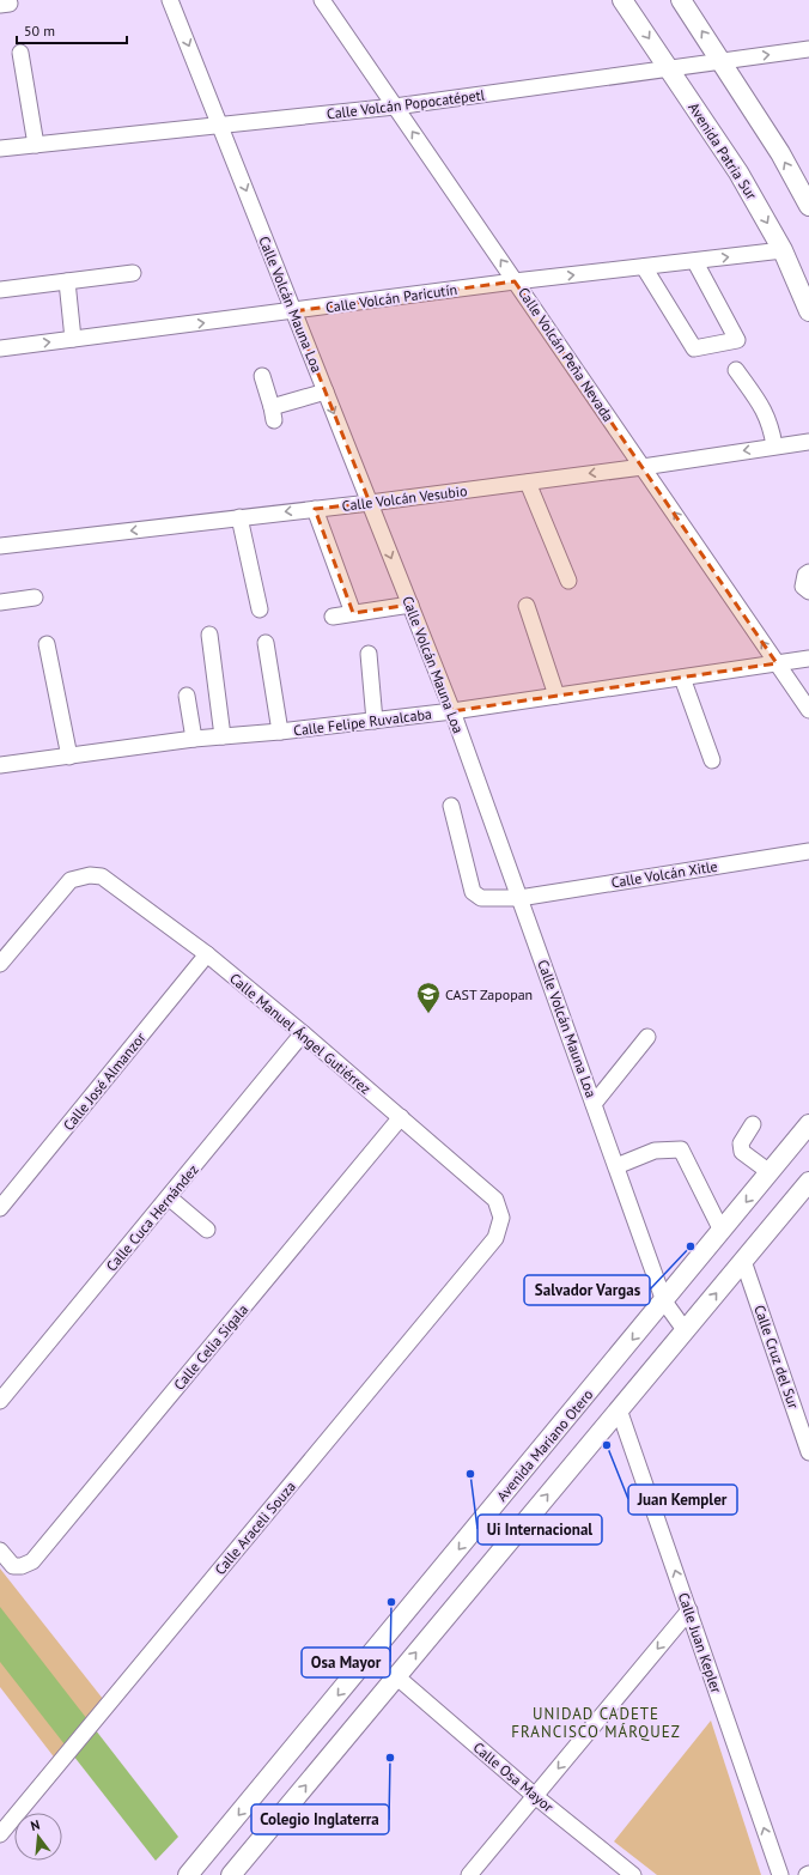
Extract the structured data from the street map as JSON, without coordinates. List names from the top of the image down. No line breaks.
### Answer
{"streets":{"main road":["Avenida Patria Sur","Avenida Mariano Otero"],"street":["Calle Volcán Popocatépetl","Calle Volcán Paricutín","Calle Volcán Mauna Loa","Calle Volcán Peña Nevada","Calle Volcán Vesubio","Calle Felipe Ruvalcaba","Calle Volcán Xitle","Calle Manuel Ángel Gutiérrez","Calle José Almanzor","Calle Cuca Hernández","Calle Celia Sigala","Calle Cruz del Sur","Calle Araceli Souza","Calle Juan Kepler","Calle Osa Mayor"]},"crossings":[["Calle Volcán Popocatépetl","Avenida Patria Sur"],["Calle Volcán Popocatépetl","Calle Volcán Mauna Loa"],["Calle Volcán Popocatépetl","Calle Volcán Peña Nevada"],["Avenida Patria Sur","Calle Volcán Paricutín"],["Calle Volcán Paricutín","Calle Volcán Mauna Loa"],["Calle Volcán Paricutín","Calle Volcán Peña Nevada"],["Calle Volcán Mauna Loa","Calle Volcán Vesubio"],["Calle Volcán Mauna Loa","Calle Felipe Ruvalcaba"],["Calle Volcán Mauna Loa","Calle Volcán Xitle"],["Calle Volcán Mauna Loa","Avenida Mariano Otero"],["Calle Volcán Peña Nevada","Calle Volcán Vesubio"],["Calle Volcán Peña Nevada","Calle Felipe Ruvalcaba"],["Calle Manuel Ángel Gutiérrez","Calle José Almanzor"],["Calle Manuel Ángel Gutiérrez","Calle Cuca Hernández"],["Calle Manuel Ángel Gutiérrez","Calle Celia Sigala"],["Calle Manuel Ángel Gutiérrez","Calle Araceli Souza"]],"one_way":["Calle Volcán Paricutín","Calle Volcán Vesubio","Calle Juan Kepler"],"districts":["UNIDAD CADETE FRANCISCO MÁRQUEZ"],"places":{"school or university":["CAST Zapopan"],"other":["Salvador Vargas","Juan Kempler","Ui Internacional","Osa Mayor","Colegio Inglaterra"]},"scale_bar":"50 m","north":"top"}
